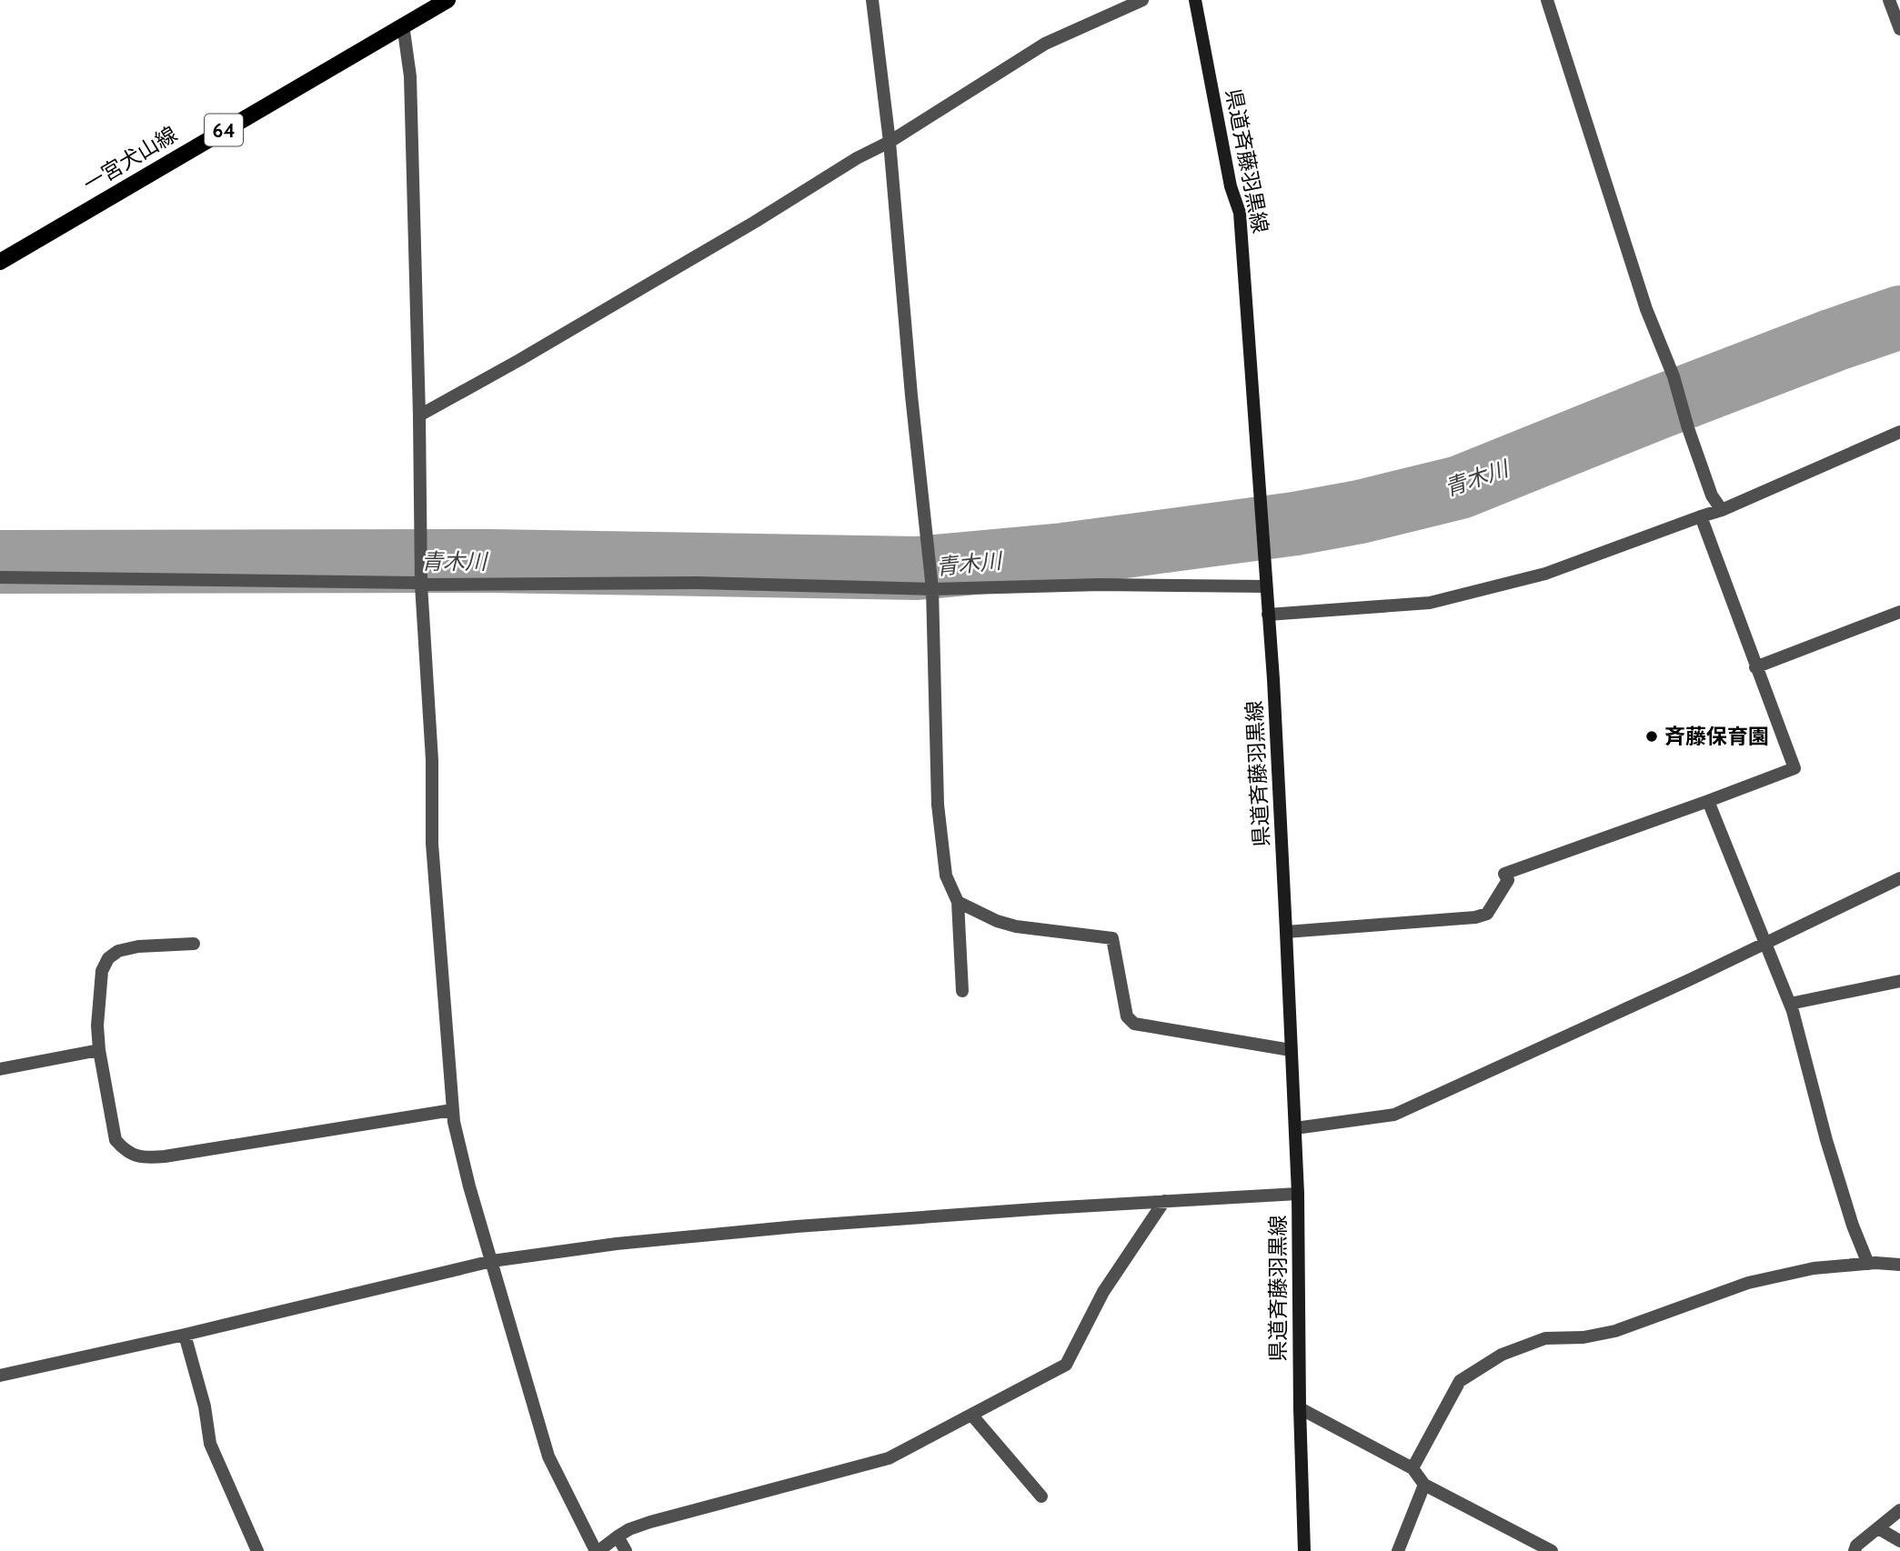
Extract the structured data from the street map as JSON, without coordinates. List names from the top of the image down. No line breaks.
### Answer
{"streets":{"main road":["64","一宮犬山線","県道斉藤羽黒線"]},"water":["青木川"],"places":["斉藤保育園"]}
